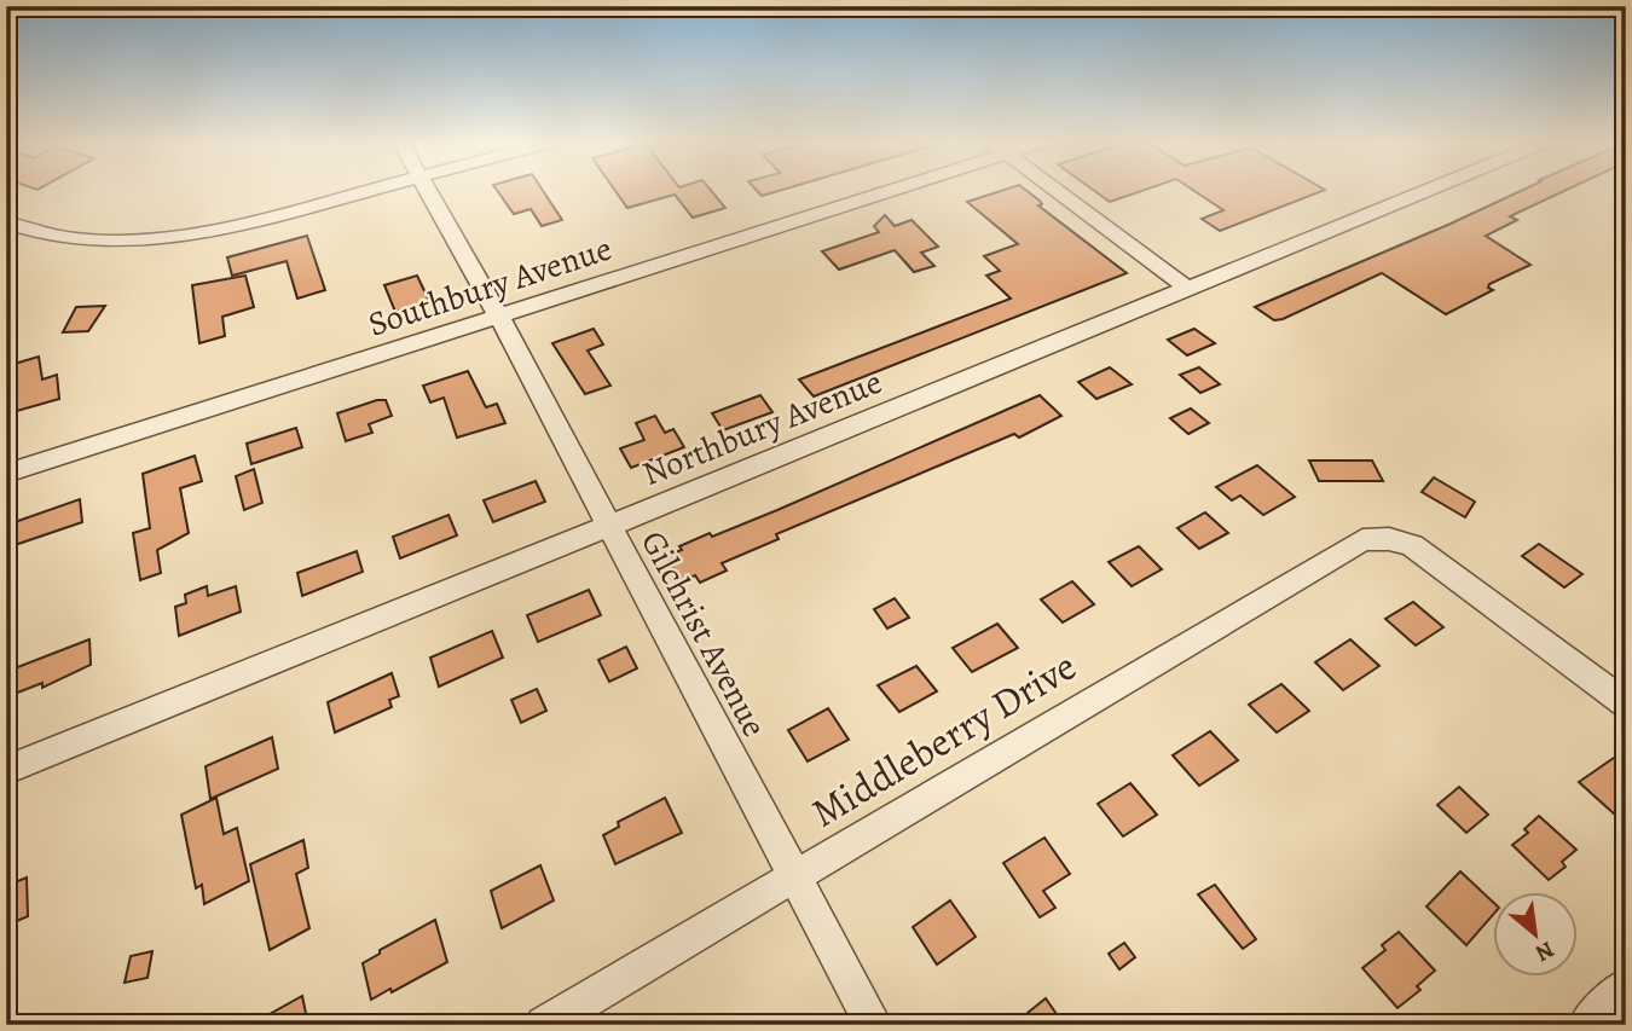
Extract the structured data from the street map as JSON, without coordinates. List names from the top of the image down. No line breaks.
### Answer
{"streets":{"street":["Southbury Avenue","Northbury Avenue","Gilchrist Avenue","Middleberry Drive"]},"crossings":[["Southbury Avenue","Gilchrist Avenue"],["Northbury Avenue","Gilchrist Avenue"],["Gilchrist Avenue","Middleberry Drive"]],"north":"bottom right"}
